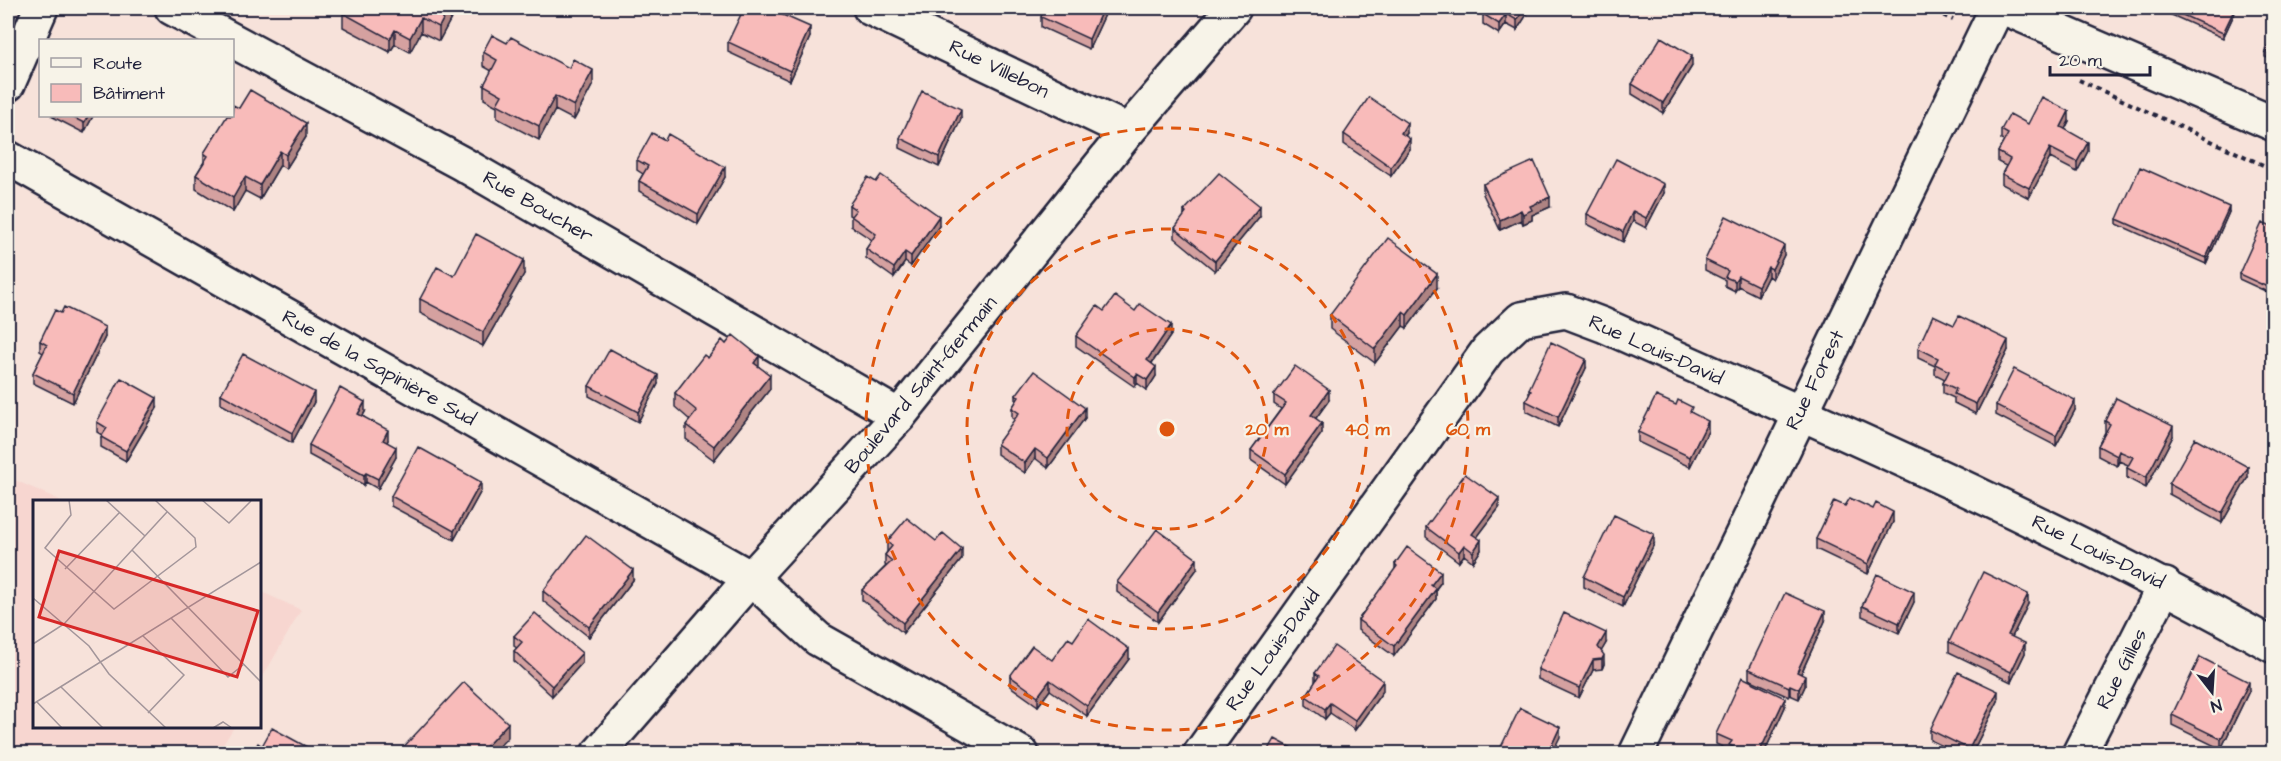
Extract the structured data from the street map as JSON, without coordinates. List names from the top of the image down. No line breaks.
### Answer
{"streets":{"street":["Rue Villebon","Rue Boucher","Rue Louis-David","Rue de la Sapinière Sud","Rue Forest","Boulevard Saint-Germain","Rue Gilles"]},"crossings":[["Rue Villebon","Boulevard Saint-Germain"],["Rue Boucher","Boulevard Saint-Germain"],["Rue Louis-David","Rue Forest"],["Rue Louis-David","Rue Gilles"],["Rue de la Sapinière Sud","Boulevard Saint-Germain"]],"legend":["Route","Bâtiment"],"scale_bar":"20 m","north":"bottom","rings":["20 m","40 m","60 m"]}
